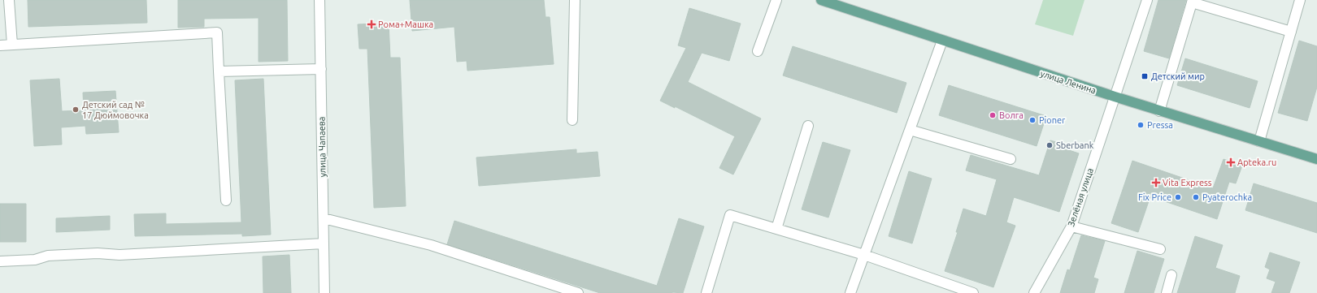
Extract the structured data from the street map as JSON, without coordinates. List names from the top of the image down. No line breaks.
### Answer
{"streets":{"main road":["улица Ленина"],"street":["улица Чапаева","Зелёная улица"]},"crossings":[["улица Ленина","Зелёная улица"]],"places":{"health":["Рома+Машка","Apteka.ru","Vita Express"],"transit":["Детский мир"],"other":["Детский сад № 17 Дюймовочка","Волга","Pioner","Pressa","Sberbank","Fix Price","Pyaterochka"]}}
